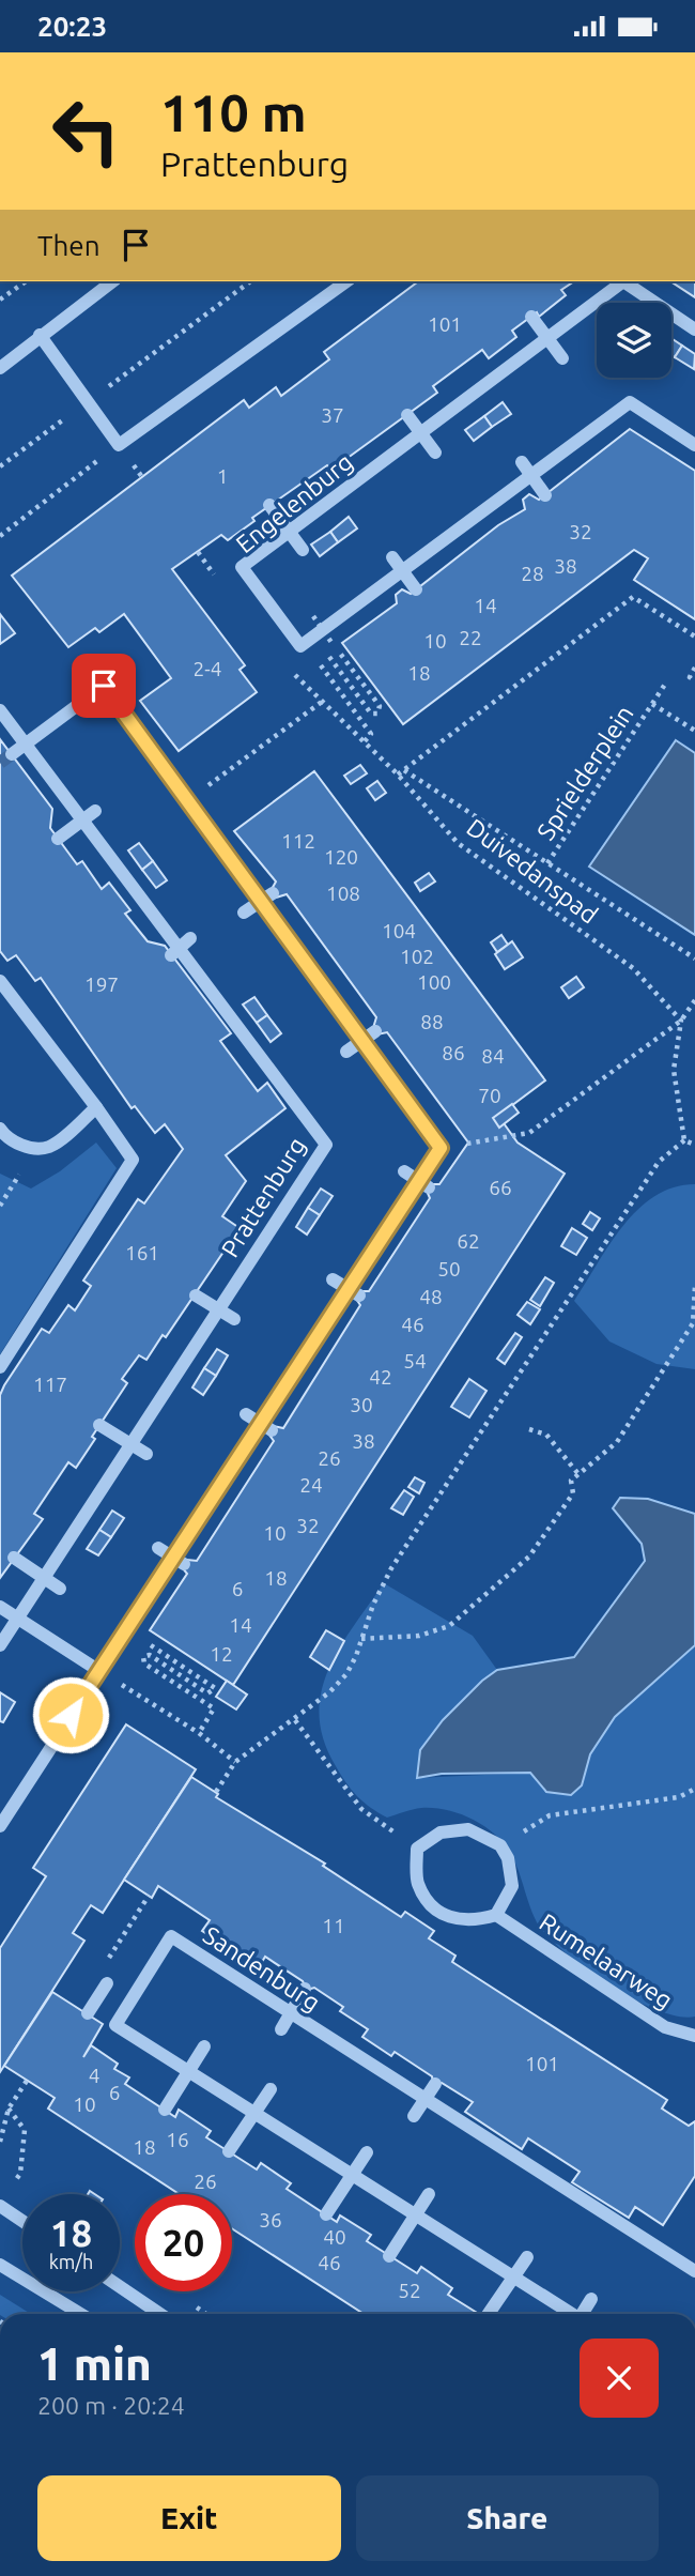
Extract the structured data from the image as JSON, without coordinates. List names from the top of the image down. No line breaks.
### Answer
{"streets":{"street":["Engelenburg","Prattenburg","Rumelaarweg","Sandenburg"],"path":["Sprielderplein","Duivedanspad"]},"house_numbers":["101","37","1","32","38","28","14","22","10","2-4","18","112","120","108","104","102","100","197","88","86","84","70","66","62","161","50","48","46","54","42","117","30","38","26","24","32","10","18","6","14","12","11","101","4","6","10","16","18","26","36","40","46","52"],"page":{"status":"20:23","turn":["110 m","Prattenburg"],"then":"Then","speed":"18 km/h","limit":"20","heading":["1 min","200 m · 20:24"],"buttons":["Exit","Share"]}}
